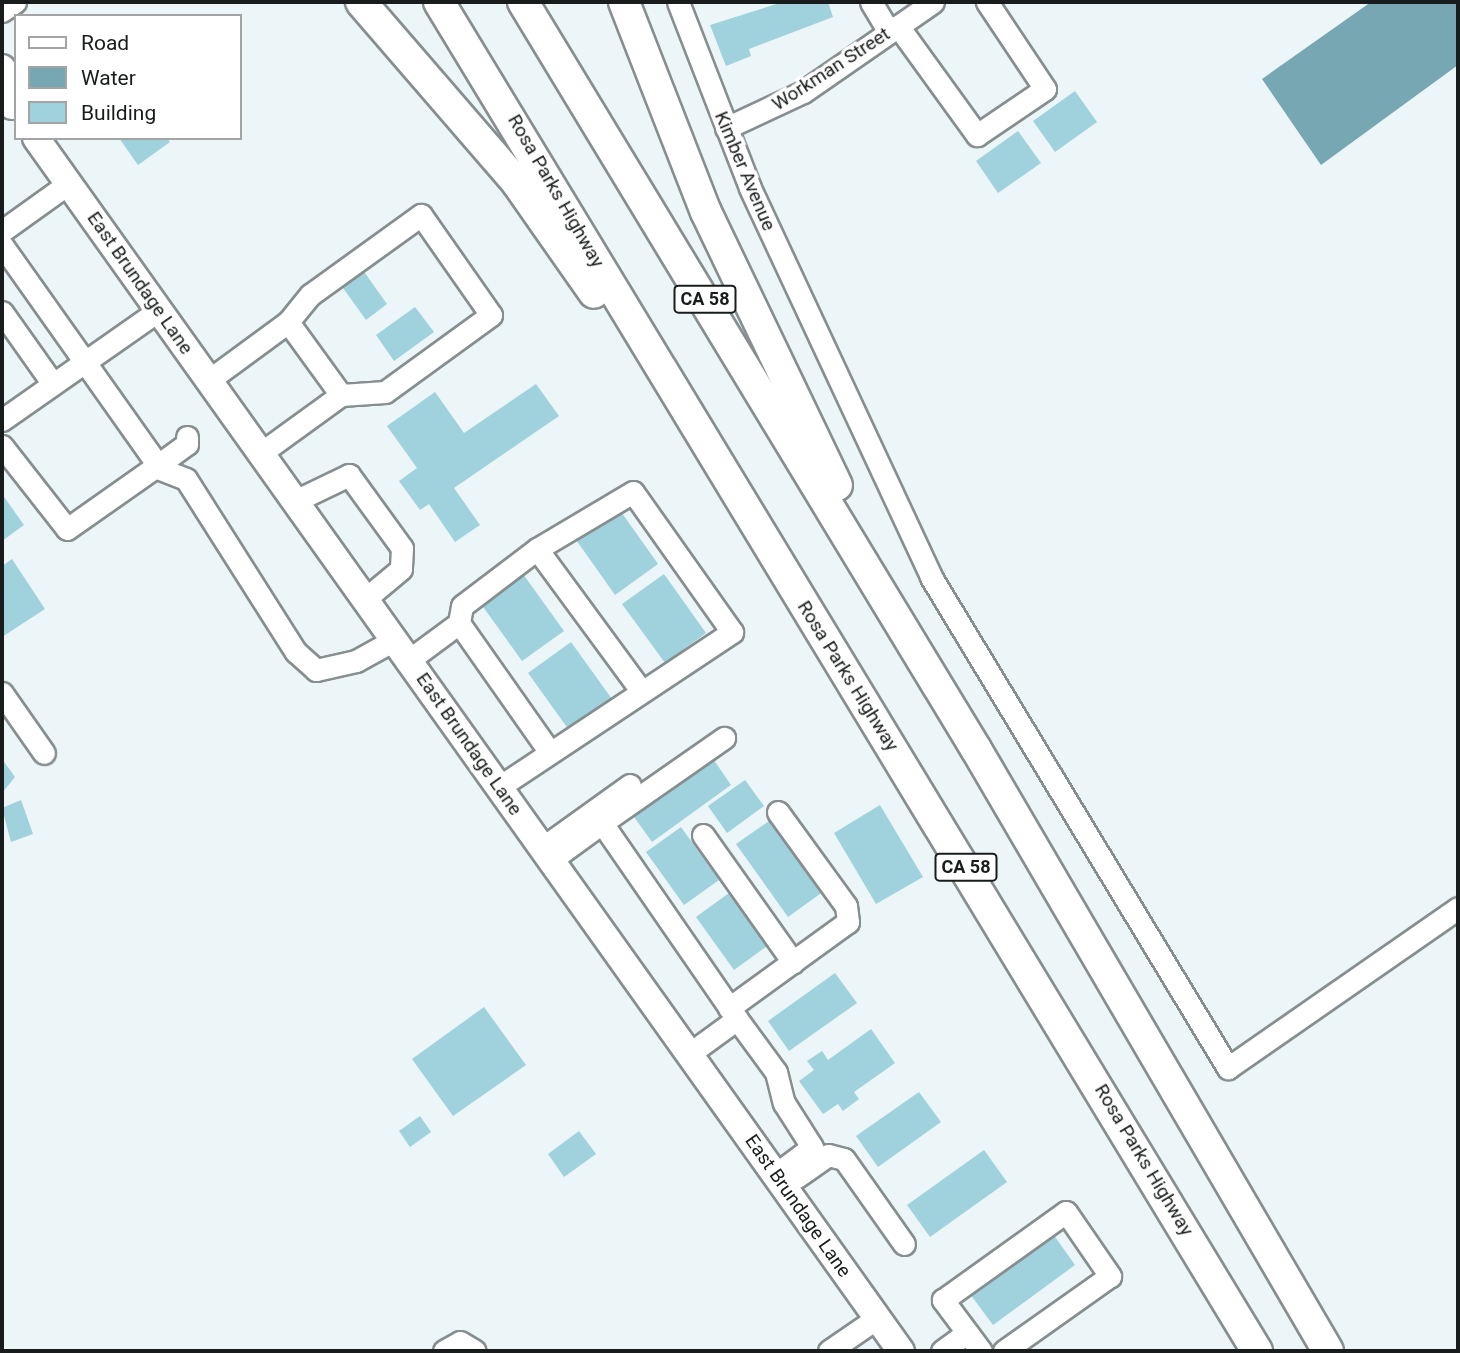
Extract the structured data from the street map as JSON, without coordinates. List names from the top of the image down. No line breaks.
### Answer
{"streets":{"highway":["Rosa Parks Highway","CA 58"],"main road":["East Brundage Lane"],"street":["Workman Street","Kimber Avenue"]},"crossings":[["Workman Street","Kimber Avenue"]],"legend":["Road","Water","Building"]}
